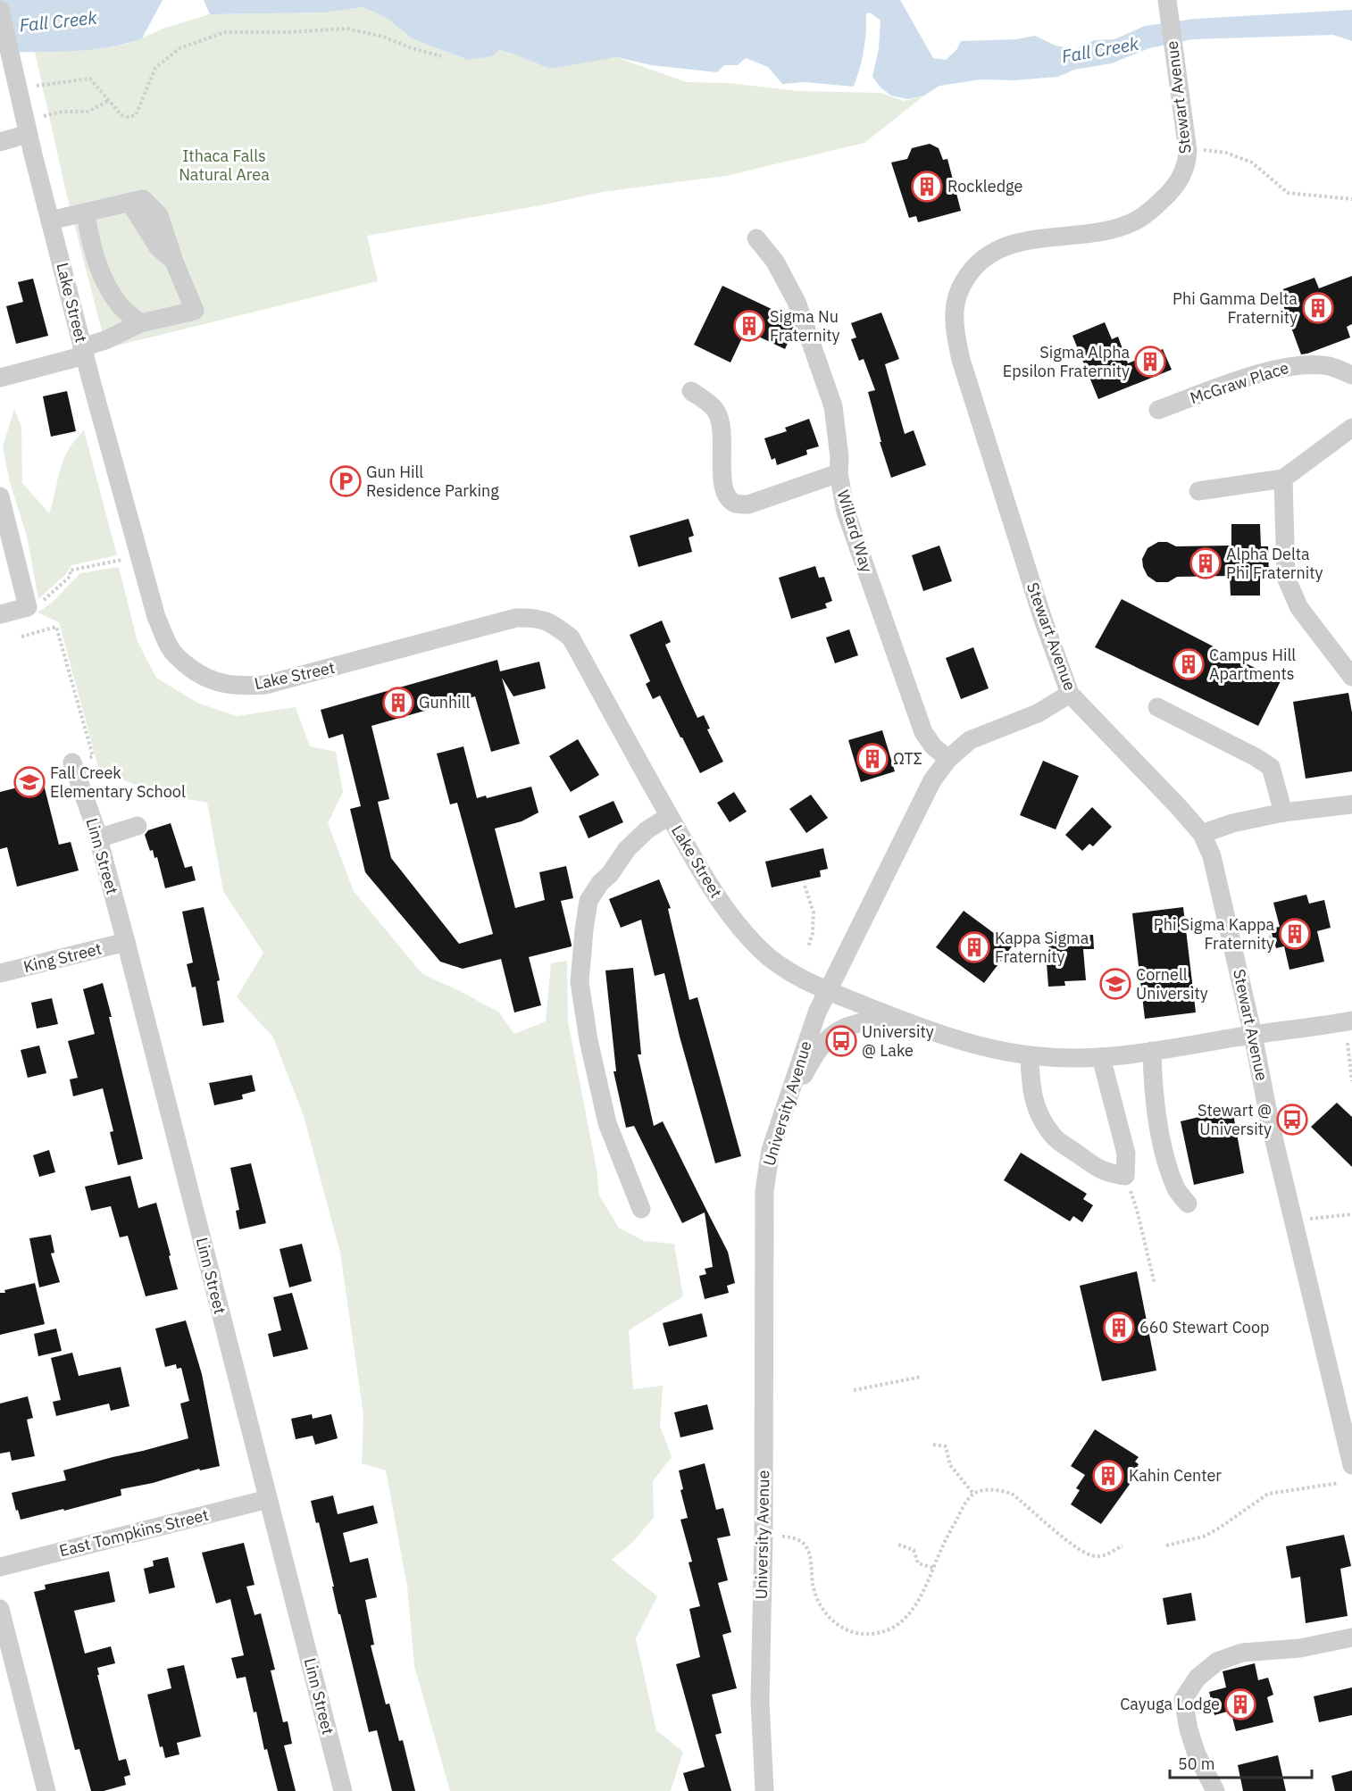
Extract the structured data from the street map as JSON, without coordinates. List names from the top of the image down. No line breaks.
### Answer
{"streets":{"street":["Stewart Avenue","Lake Street","McGraw Place","Willard Way","Linn Street","King Street","University Avenue","East Tompkins Street"]},"crossings":[["Lake Street","University Avenue"],["Linn Street","King Street"],["Linn Street","East Tompkins Street"]],"water":["Fall Creek"],"parks":["Ithaca Falls Natural Area"],"places":{"building":["Rockledge","Phi Gamma Delta Fraternity","Sigma Nu Fraternity","Sigma Alpha Epsilon Fraternity","Alpha Delta Phi Fraternity","Campus Hill Apartments","Gunhill","ΩΤΣ","Phi Sigma Kappa Fraternity","Kappa Sigma Fraternity","660 Stewart Coop","Kahin Center","Cayuga Lodge"],"parking":["Gun Hill Residence Parking"],"school or university":["Fall Creek Elementary School","Cornell University"],"bus stop":["University @ Lake","Stewart @ University"]},"scale_bar":"50 m"}
